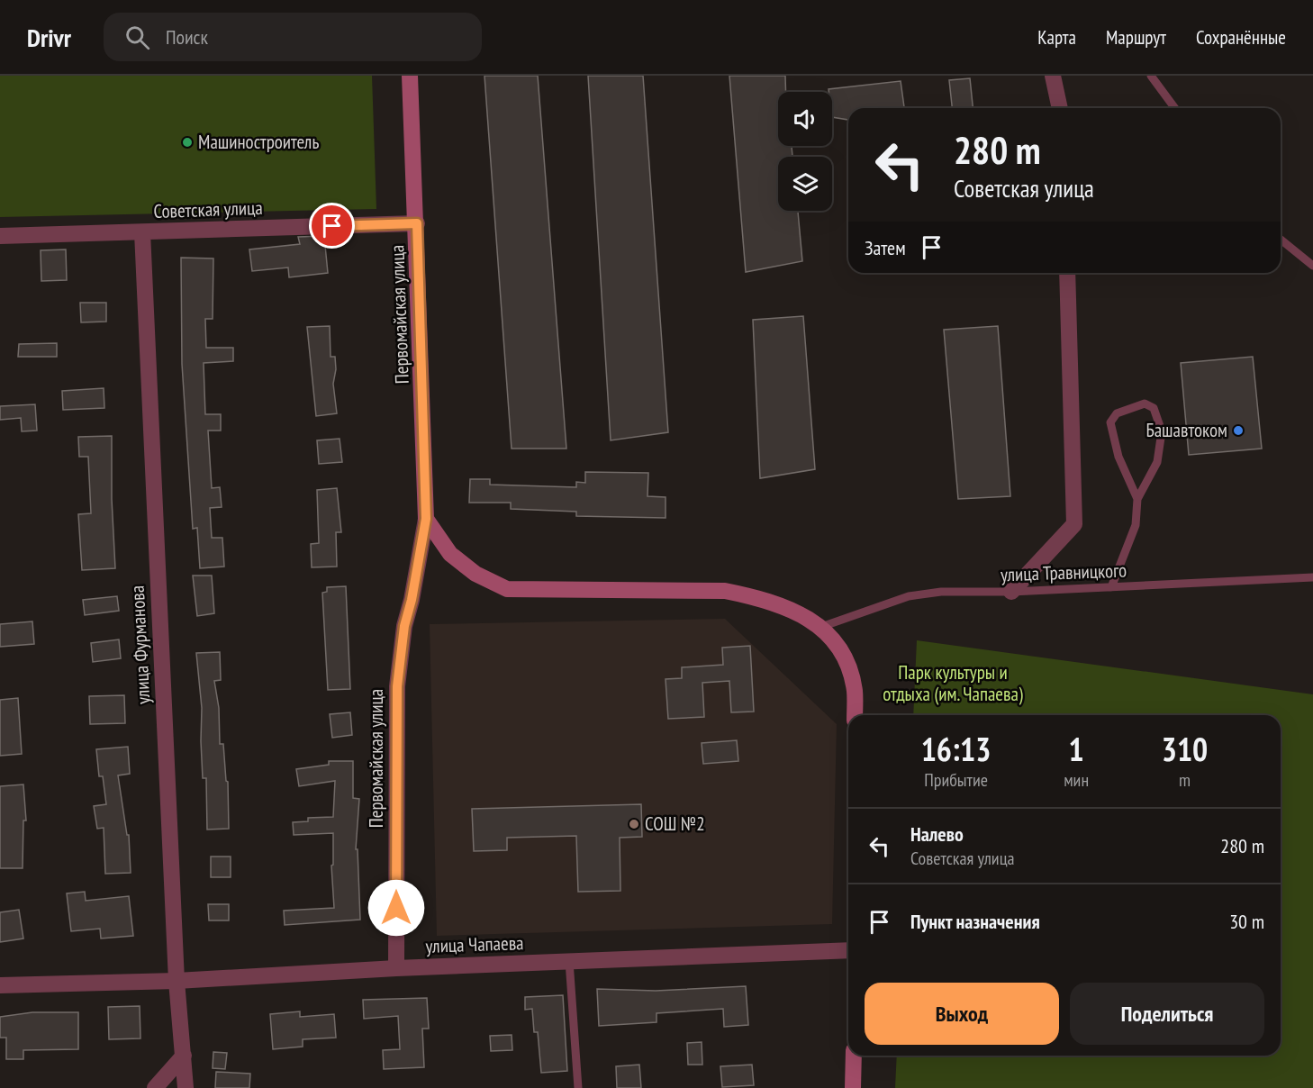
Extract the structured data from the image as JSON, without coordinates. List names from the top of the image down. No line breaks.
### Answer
{"streets":{"main road":["Первомайская улица"],"street":["Советская улица","улица Фурманова","улица Чапаева"],"lane":["улица Травницкого"]},"crossings":[["Советская улица","Первомайская улица"],["Советская улица","улица Фурманова"],["Первомайская улица","улица Чапаева"],["улица Фурманова","улица Чапаева"]],"parks":["Парк культуры и отдыха (им. Чапаева)"],"places":["Машиностроитель","Башавтоком","СОШ №2"],"page":{"header":"Drivr","search":"Поиск","nav":["Карта","Маршрут","Сохранённые"],"turn":["280 m","Советская улица"],"then":"Затем","eta":["16:13","Прибытие","1","мин","310","m"],"list":[{"name":"Налево","note":"Советская улица","value":"280 m"},{"name":"Пункт назначения","value":"30 m"}],"buttons":["Выход","Поделиться"]}}
